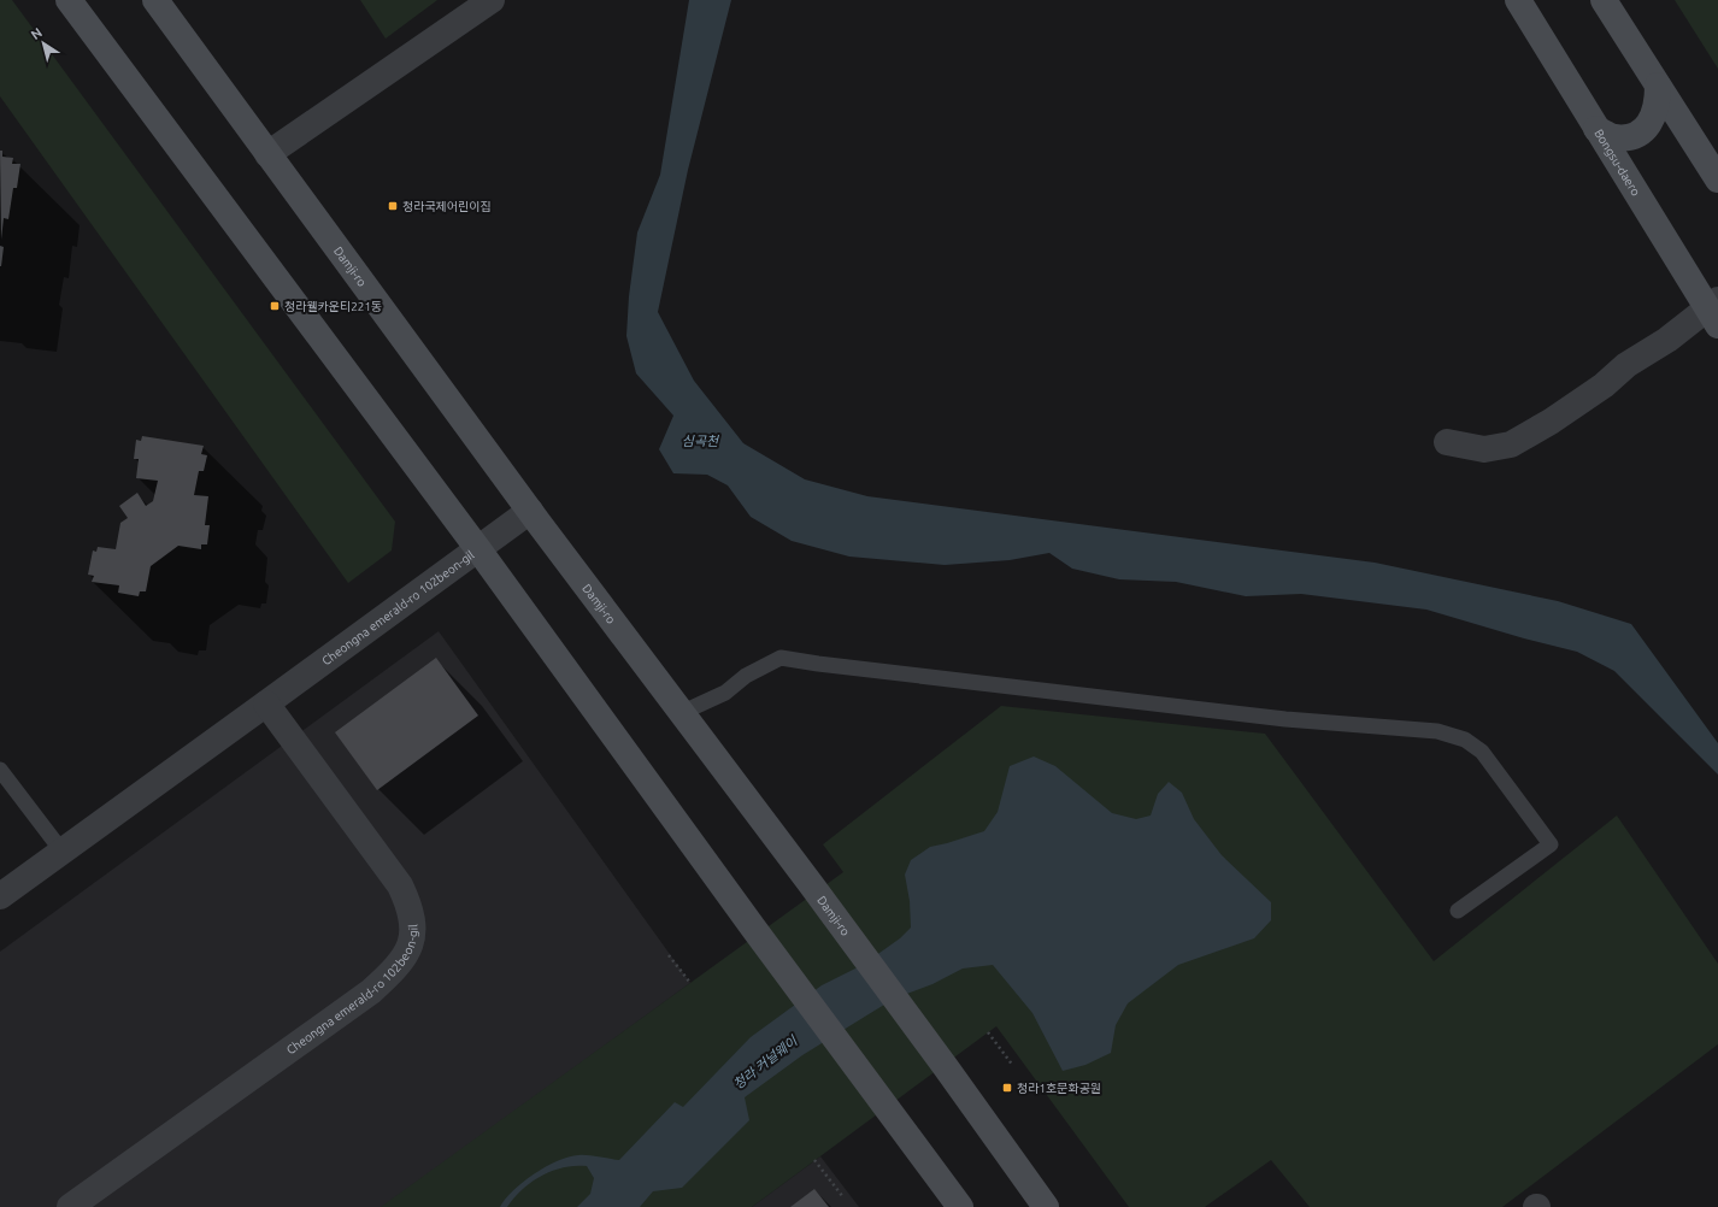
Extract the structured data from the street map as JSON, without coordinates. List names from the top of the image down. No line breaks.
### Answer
{"streets":{"main road":["Bongsu-daero","Damji-ro"],"street":["Cheongna emerald-ro 102beon-gil"]},"crossings":[["Damji-ro","Cheongna emerald-ro 102beon-gil"]],"water":["심곡천","청라 커널웨이"],"places":{"transit":["청라국제어린이집","청라웰카운티221동","청라1호문화공원"]},"north":"top left"}
